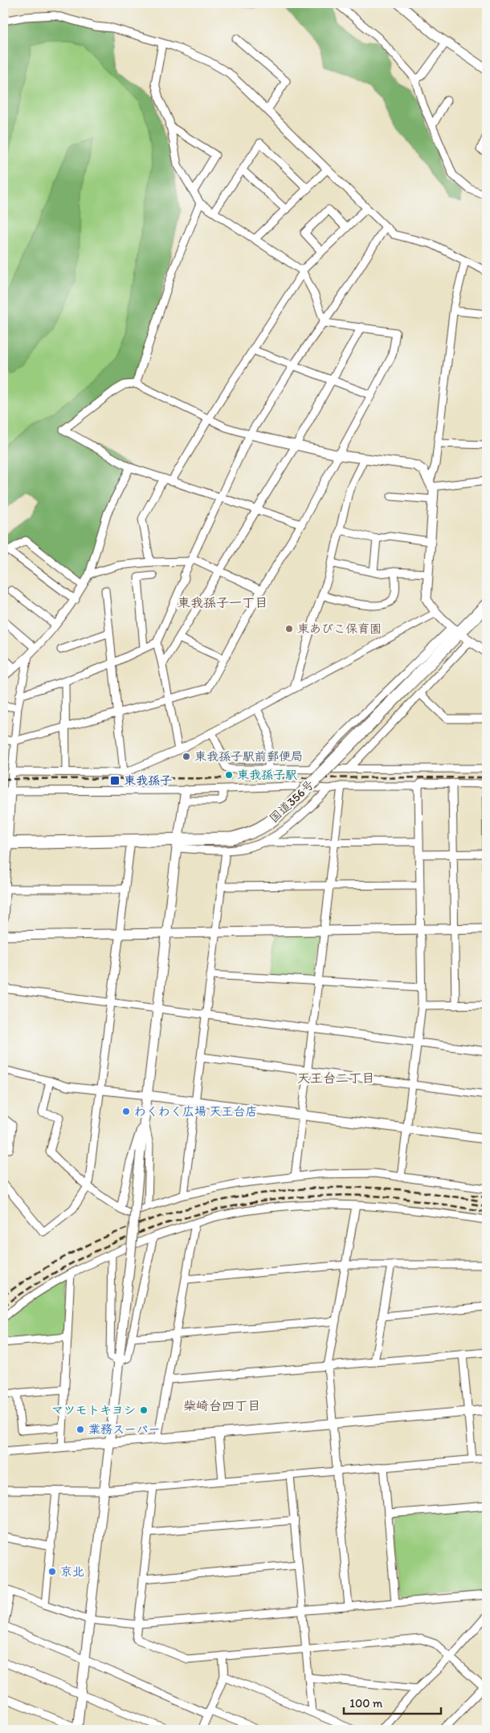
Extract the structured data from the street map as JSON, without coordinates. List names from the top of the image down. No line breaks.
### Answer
{"streets":{"highway":["国道356号"]},"districts":["東我孫子一丁目","天王台二丁目","柴崎台四丁目"],"places":{"other":["東あびこ保育園","東我孫子駅前郵便局","東我孫子駅","わくわく広場 天王台店","マツモトキヨシ","業務スーパー","京北"],"transit":["東我孫子"]},"scale_bar":"100 m"}
